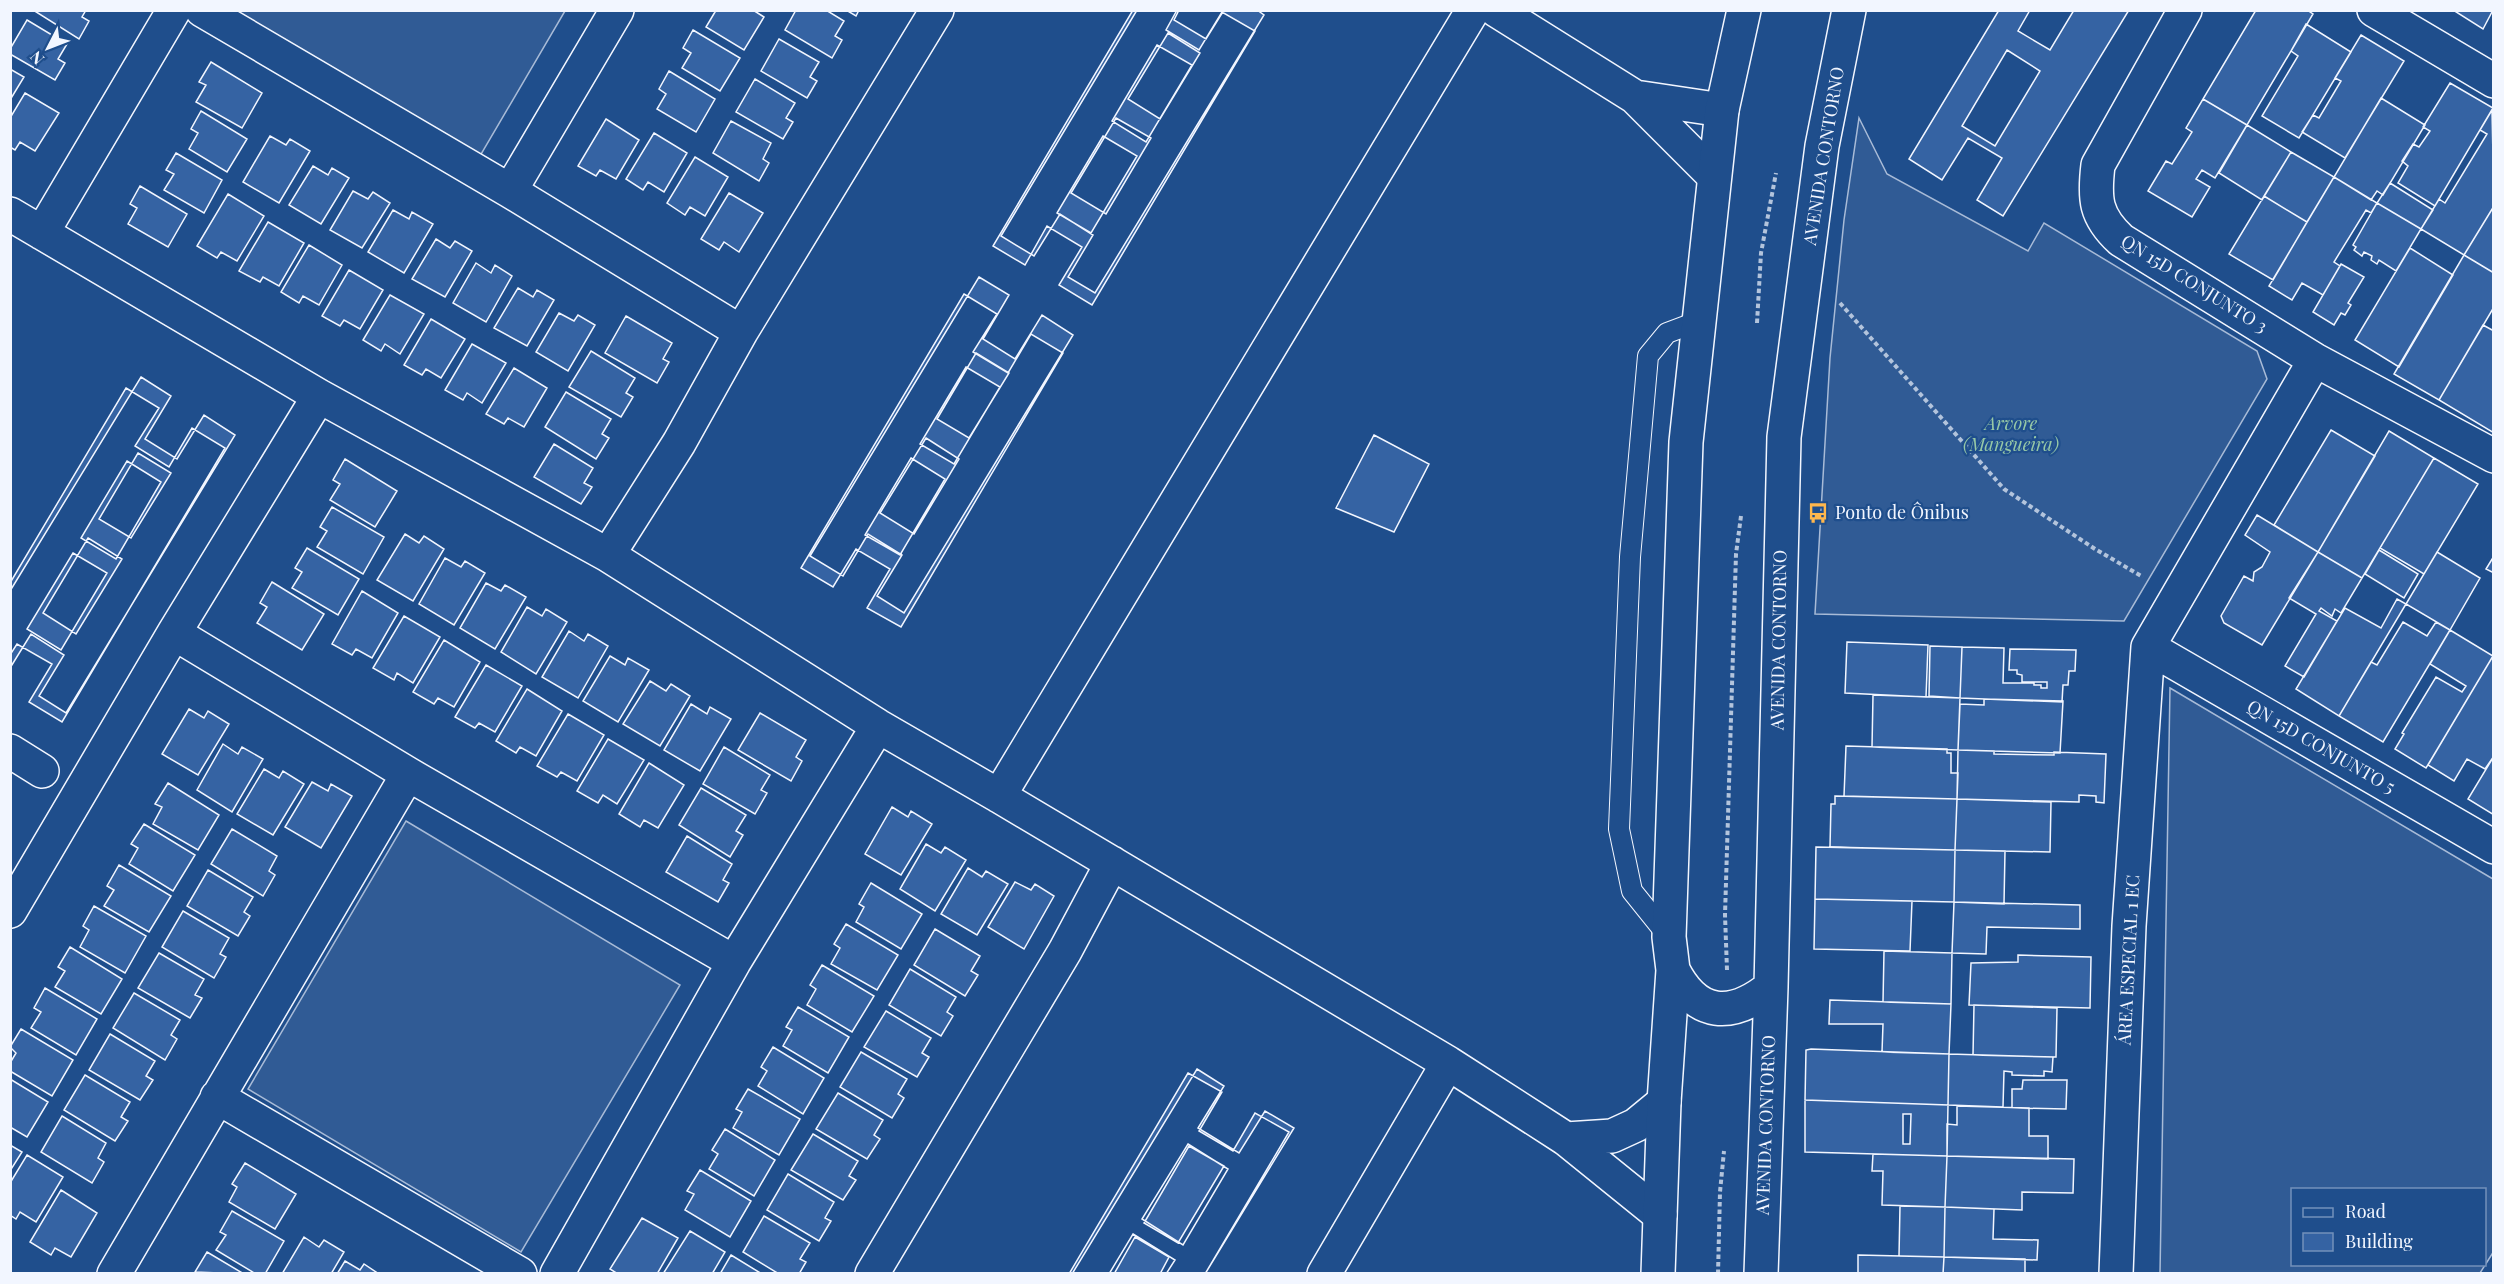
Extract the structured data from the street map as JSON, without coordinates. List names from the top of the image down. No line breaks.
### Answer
{"streets":{"street":["AVENIDA CONTORNO","QN 15D CONJUNTO 3","QN 15D CONJUNTO 5","ÁREA ESPECIAL 1 EC"]},"crossings":[["QN 15D CONJUNTO 5","ÁREA ESPECIAL 1 EC"]],"parks":["Arvore (Mangueira)"],"places":{"bus stop":["Ponto de Ônibus"]},"legend":["Road","Building"],"north":"bottom left"}
